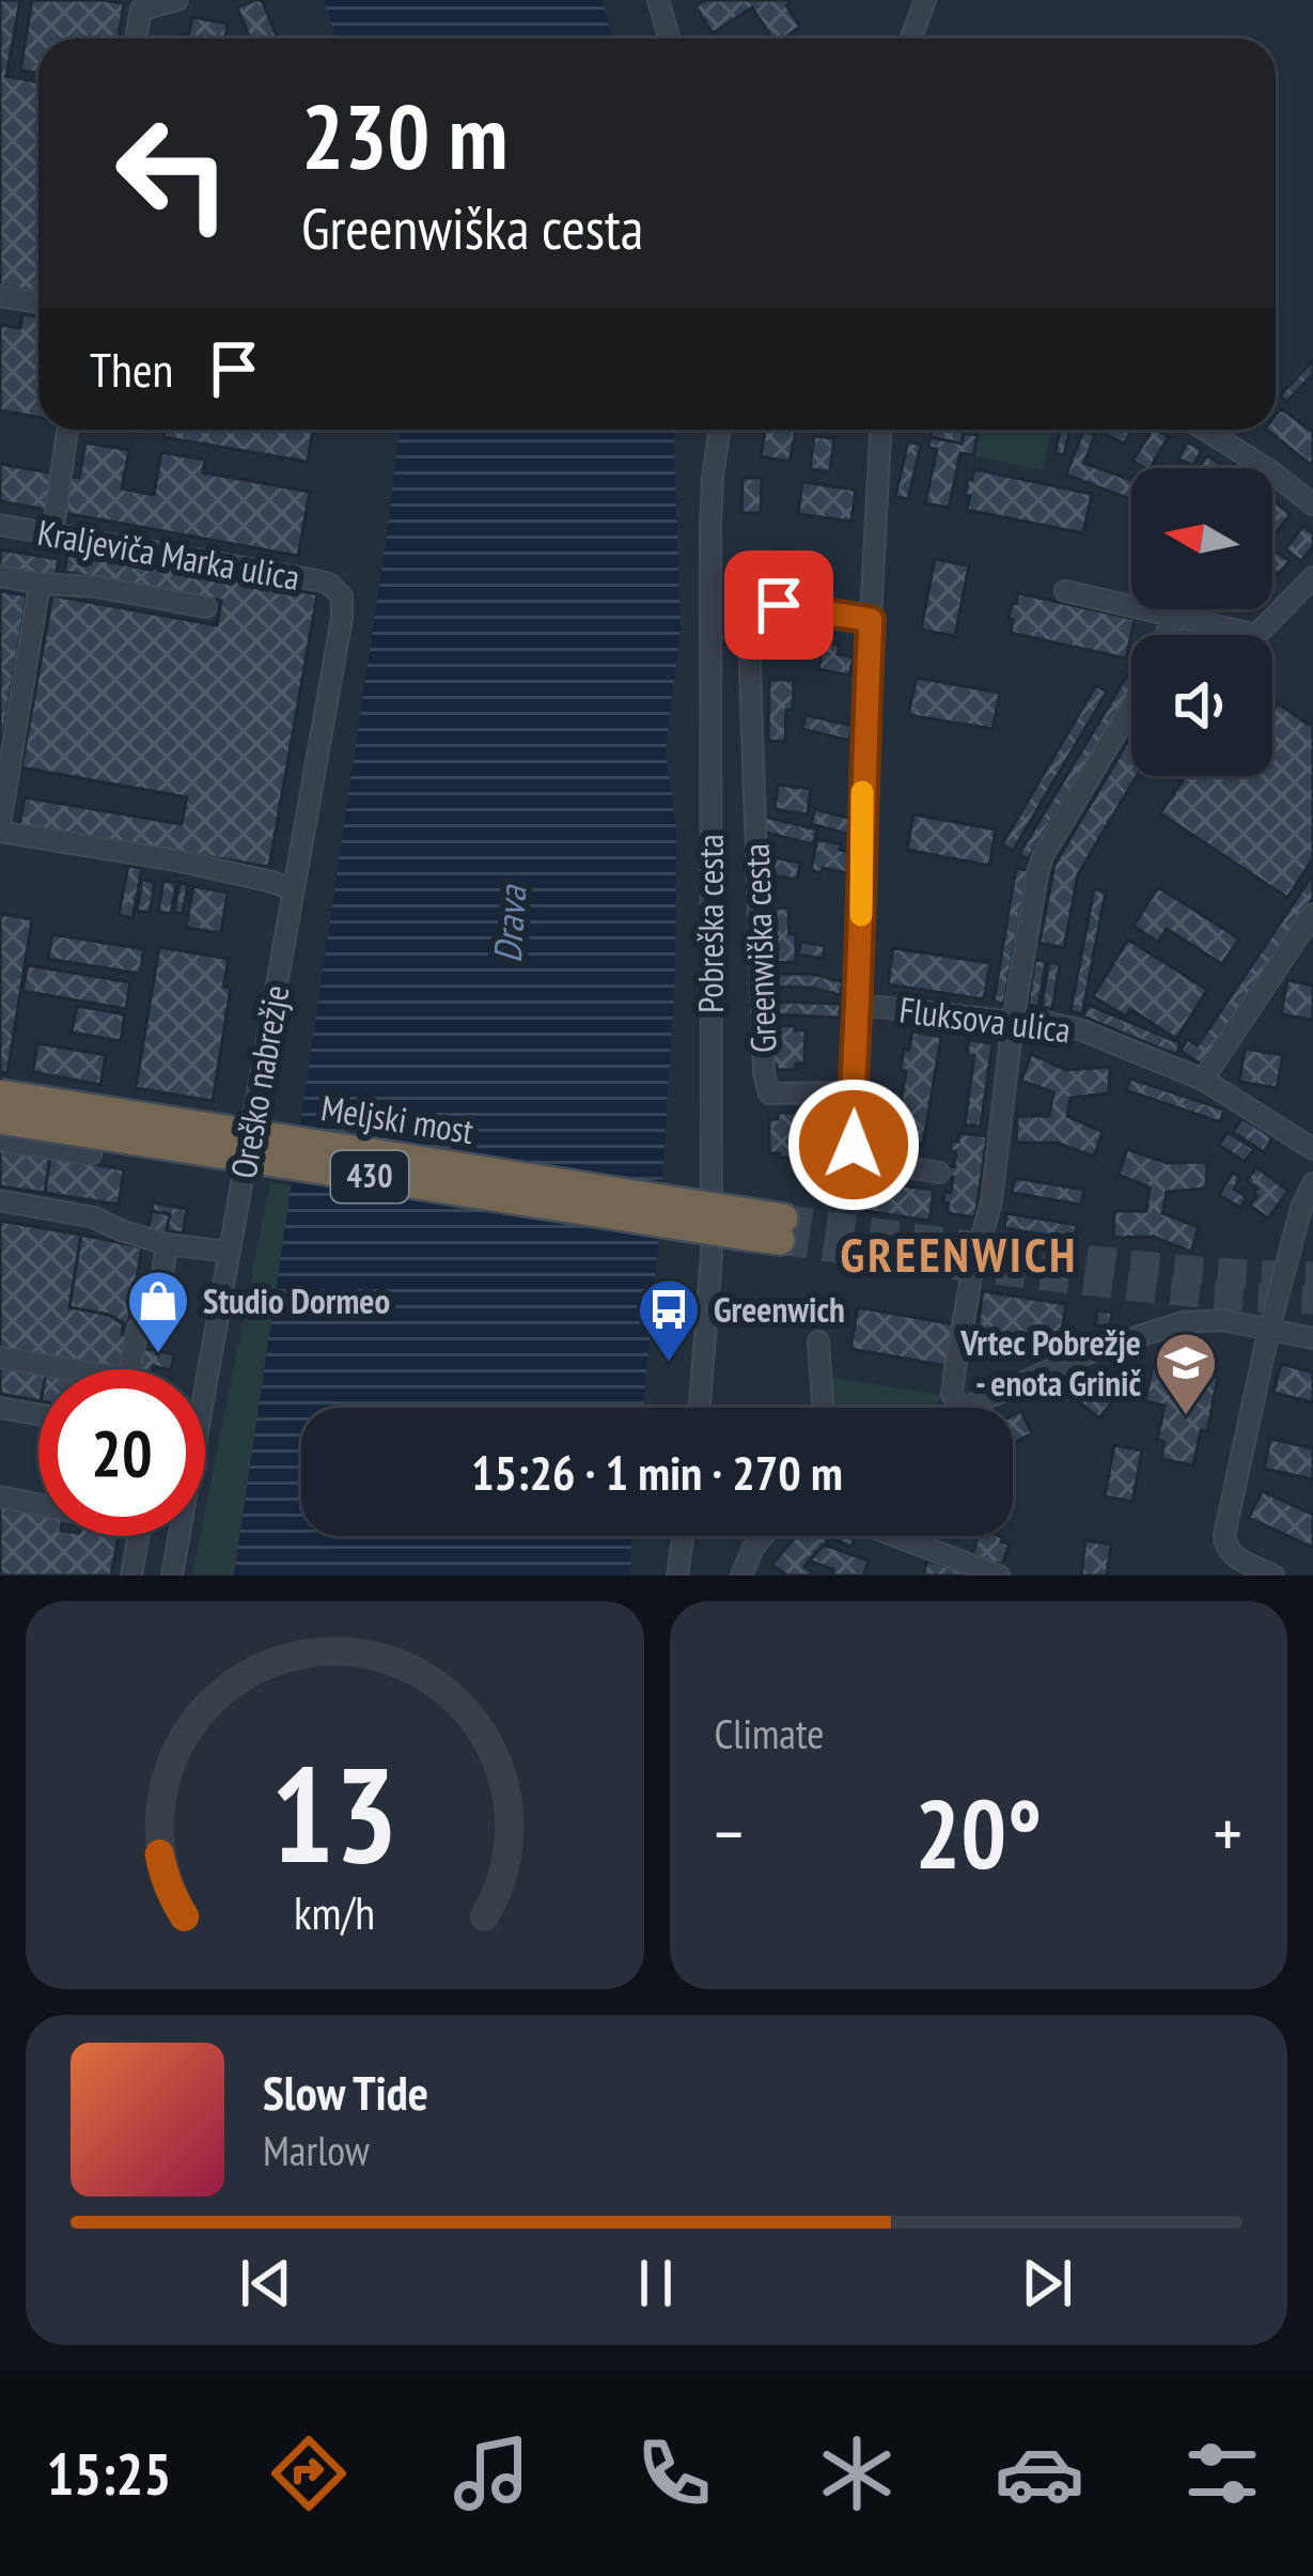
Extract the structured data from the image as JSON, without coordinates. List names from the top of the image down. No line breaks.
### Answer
{"streets":{"highway":["Meljski most","430"],"street":["Kraljeviča Marka ulica","Pobreška cesta","Greenwiška cesta","Fluksova ulica","Oreško nabrežje"]},"crossings":[["Kraljeviča Marka ulica","Oreško nabrežje"],["Pobreška cesta","Meljski most"],["Oreško nabrežje","Meljski most"]],"districts":["GREENWICH"],"water":["Drava"],"places":{"shop":["Studio Dormeo"],"bus stop":["Greenwich"],"school or university":["Vrtec Pobrežje - enota Grinič"]},"north":"left","page":{"turn":["230 m","Greenwiška cesta"],"then":"Then","limit":"20","trip":"15:26 · 1 min · 270 m","tile":"Climate","heat":["−","20°","+"],"song":["Slow Tide","Marlow"],"tabs":"15:25","gauge":["13","km/h"]}}
